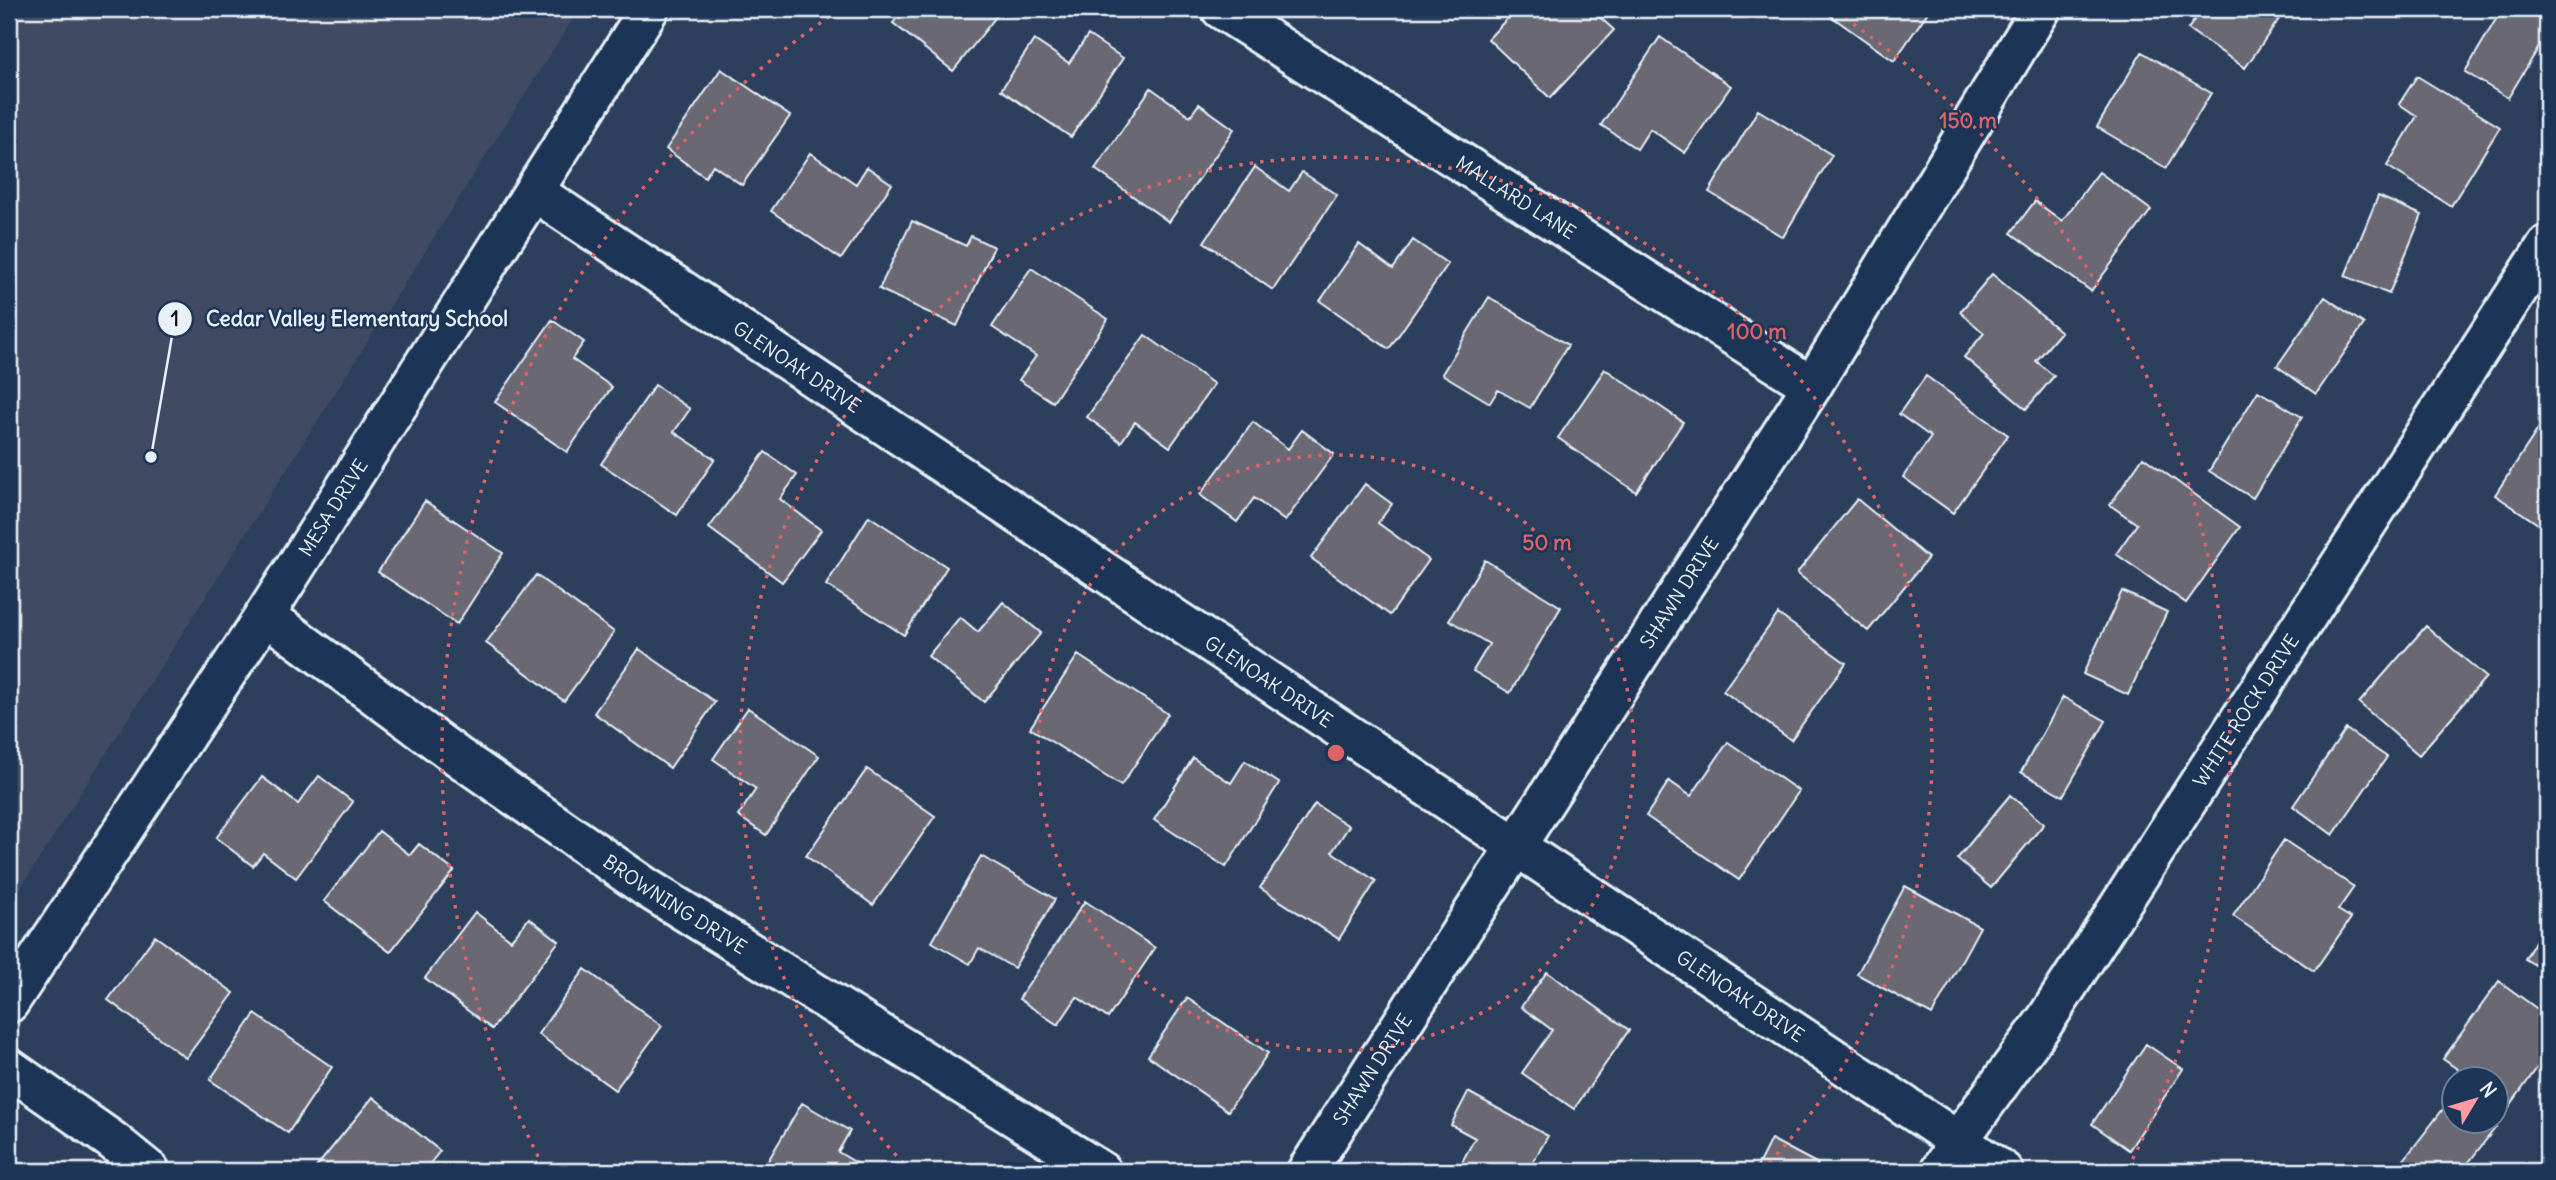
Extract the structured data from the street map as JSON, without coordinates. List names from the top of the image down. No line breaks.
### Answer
{"streets":{"street":["MALLARD LANE","GLENOAK DRIVE","MESA DRIVE","SHAWN DRIVE","WHITE ROCK DRIVE","BROWNING DRIVE"]},"crossings":[["MALLARD LANE","SHAWN DRIVE"],["GLENOAK DRIVE","MESA DRIVE"],["GLENOAK DRIVE","SHAWN DRIVE"],["GLENOAK DRIVE","WHITE ROCK DRIVE"],["MESA DRIVE","BROWNING DRIVE"]],"places":["Cedar Valley Elementary School"],"north":"top right","rings":["150 m","100 m","50 m"]}
